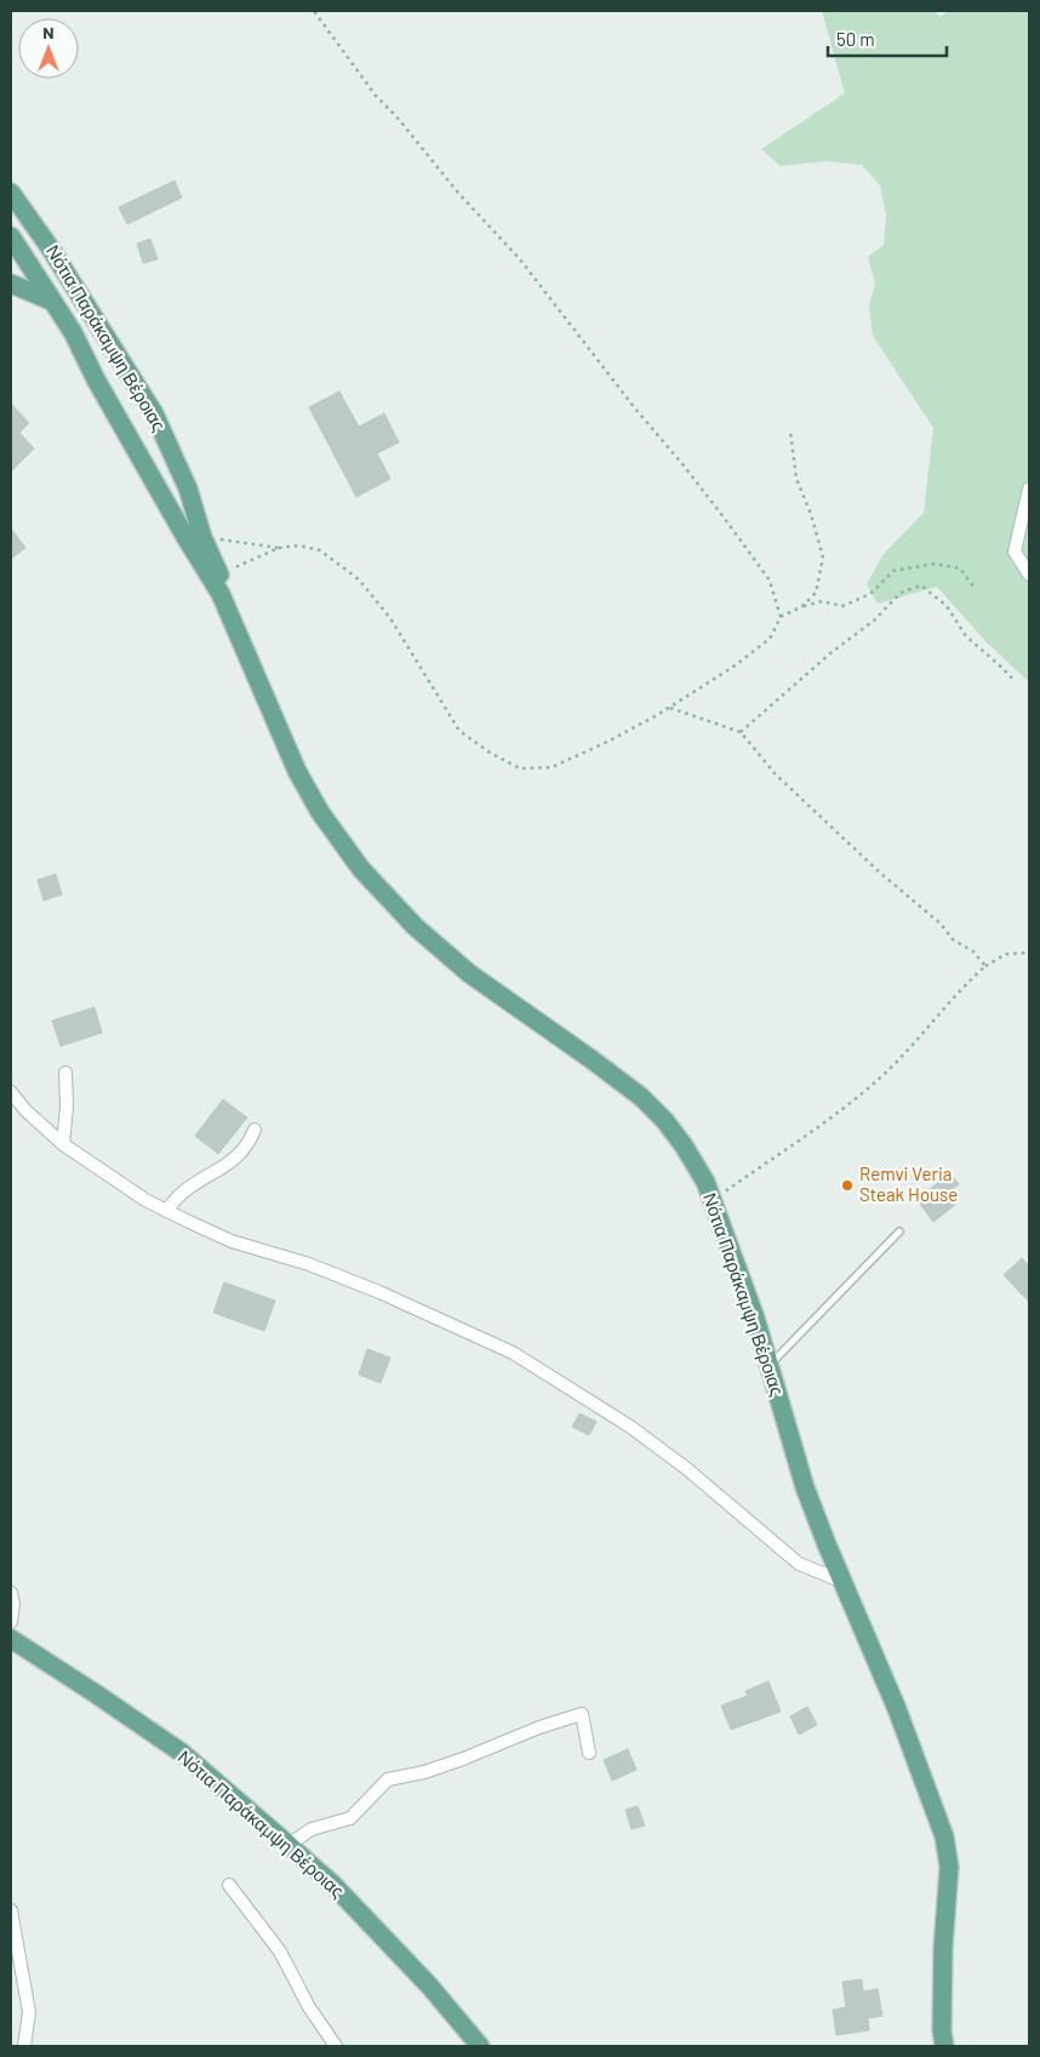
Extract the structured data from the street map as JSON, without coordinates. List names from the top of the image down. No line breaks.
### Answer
{"streets":{"main road":["Νότια Παράκαμψη Βέροιας"]},"places":["Remvi Veria Steak House"],"scale_bar":"50 m","north":"top"}
